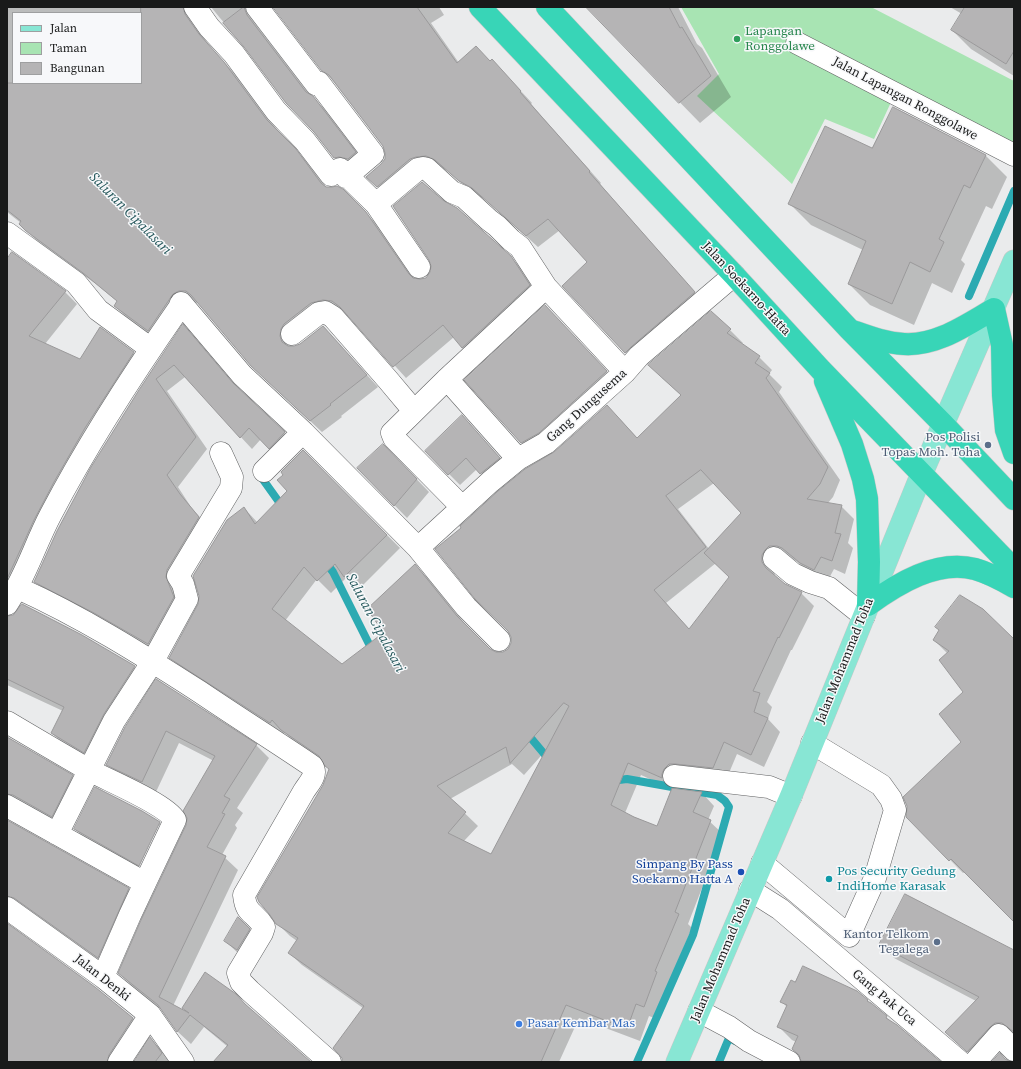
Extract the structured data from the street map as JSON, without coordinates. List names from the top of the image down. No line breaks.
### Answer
{"streets":{"highway":["Jalan Soekarno-Hatta"],"main road":["Jalan Mohammad Toha"],"street":["Jalan Lapangan Ronggolawe","Gang Dungusema","Jalan Denki","Gang Pak Uca"]},"crossings":[["Jalan Soekarno-Hatta","Gang Dungusema"],["Jalan Soekarno-Hatta","Jalan Mohammad Toha"],["Jalan Mohammad Toha","Gang Pak Uca"]],"water":["Saluran Cipalasari"],"places":["Lapangan Ronggolawe","Pos Polisi Topas Moh. Toha","Simpang By Pass Soekarno Hatta A","Pos Security Gedung IndiHome Karasak","Kantor Telkom Tegalega","Pasar Kembar Mas"],"legend":["Jalan","Taman","Bangunan"]}
